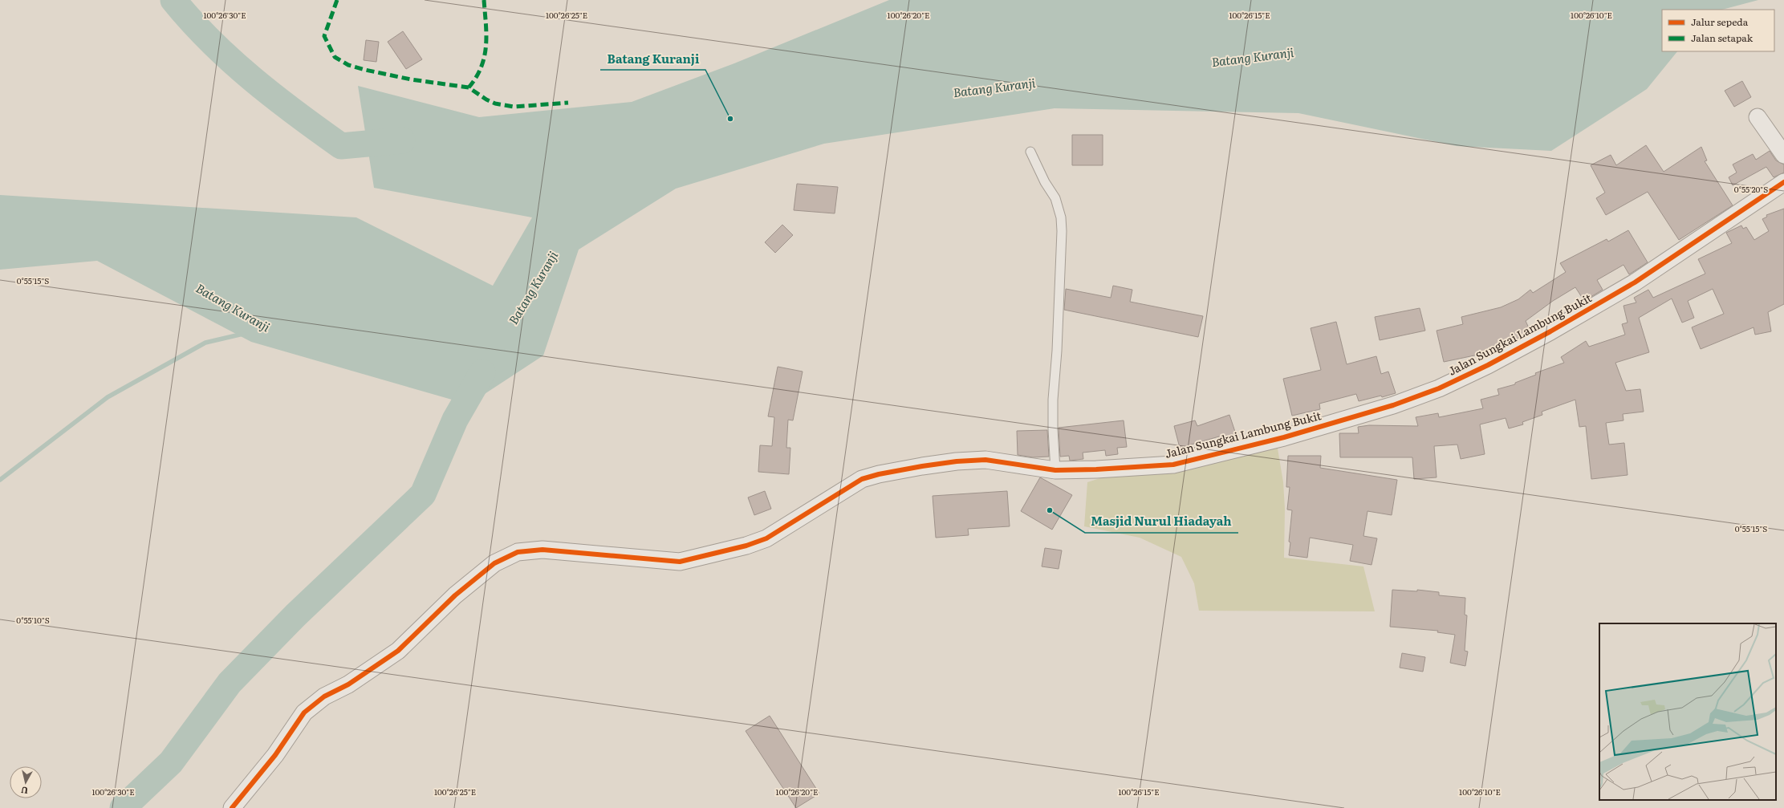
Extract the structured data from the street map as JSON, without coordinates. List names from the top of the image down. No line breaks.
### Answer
{"streets":{"street":["Jalan Sungkai Lambung Bukit"]},"water":["Batang Kuranji"],"places":["Batang Kuranji","Masjid Nurul Hiadayah"],"legend":["Jalur sepeda","Jalan setapak"],"north":"bottom","coordinates":["100°26'30\"E","100°26'25\"E","100°26'20\"E","100°26'15\"E","100°26'10\"E","0°55'20\"S","0°55'15\"S","0°55'10\"S"]}
